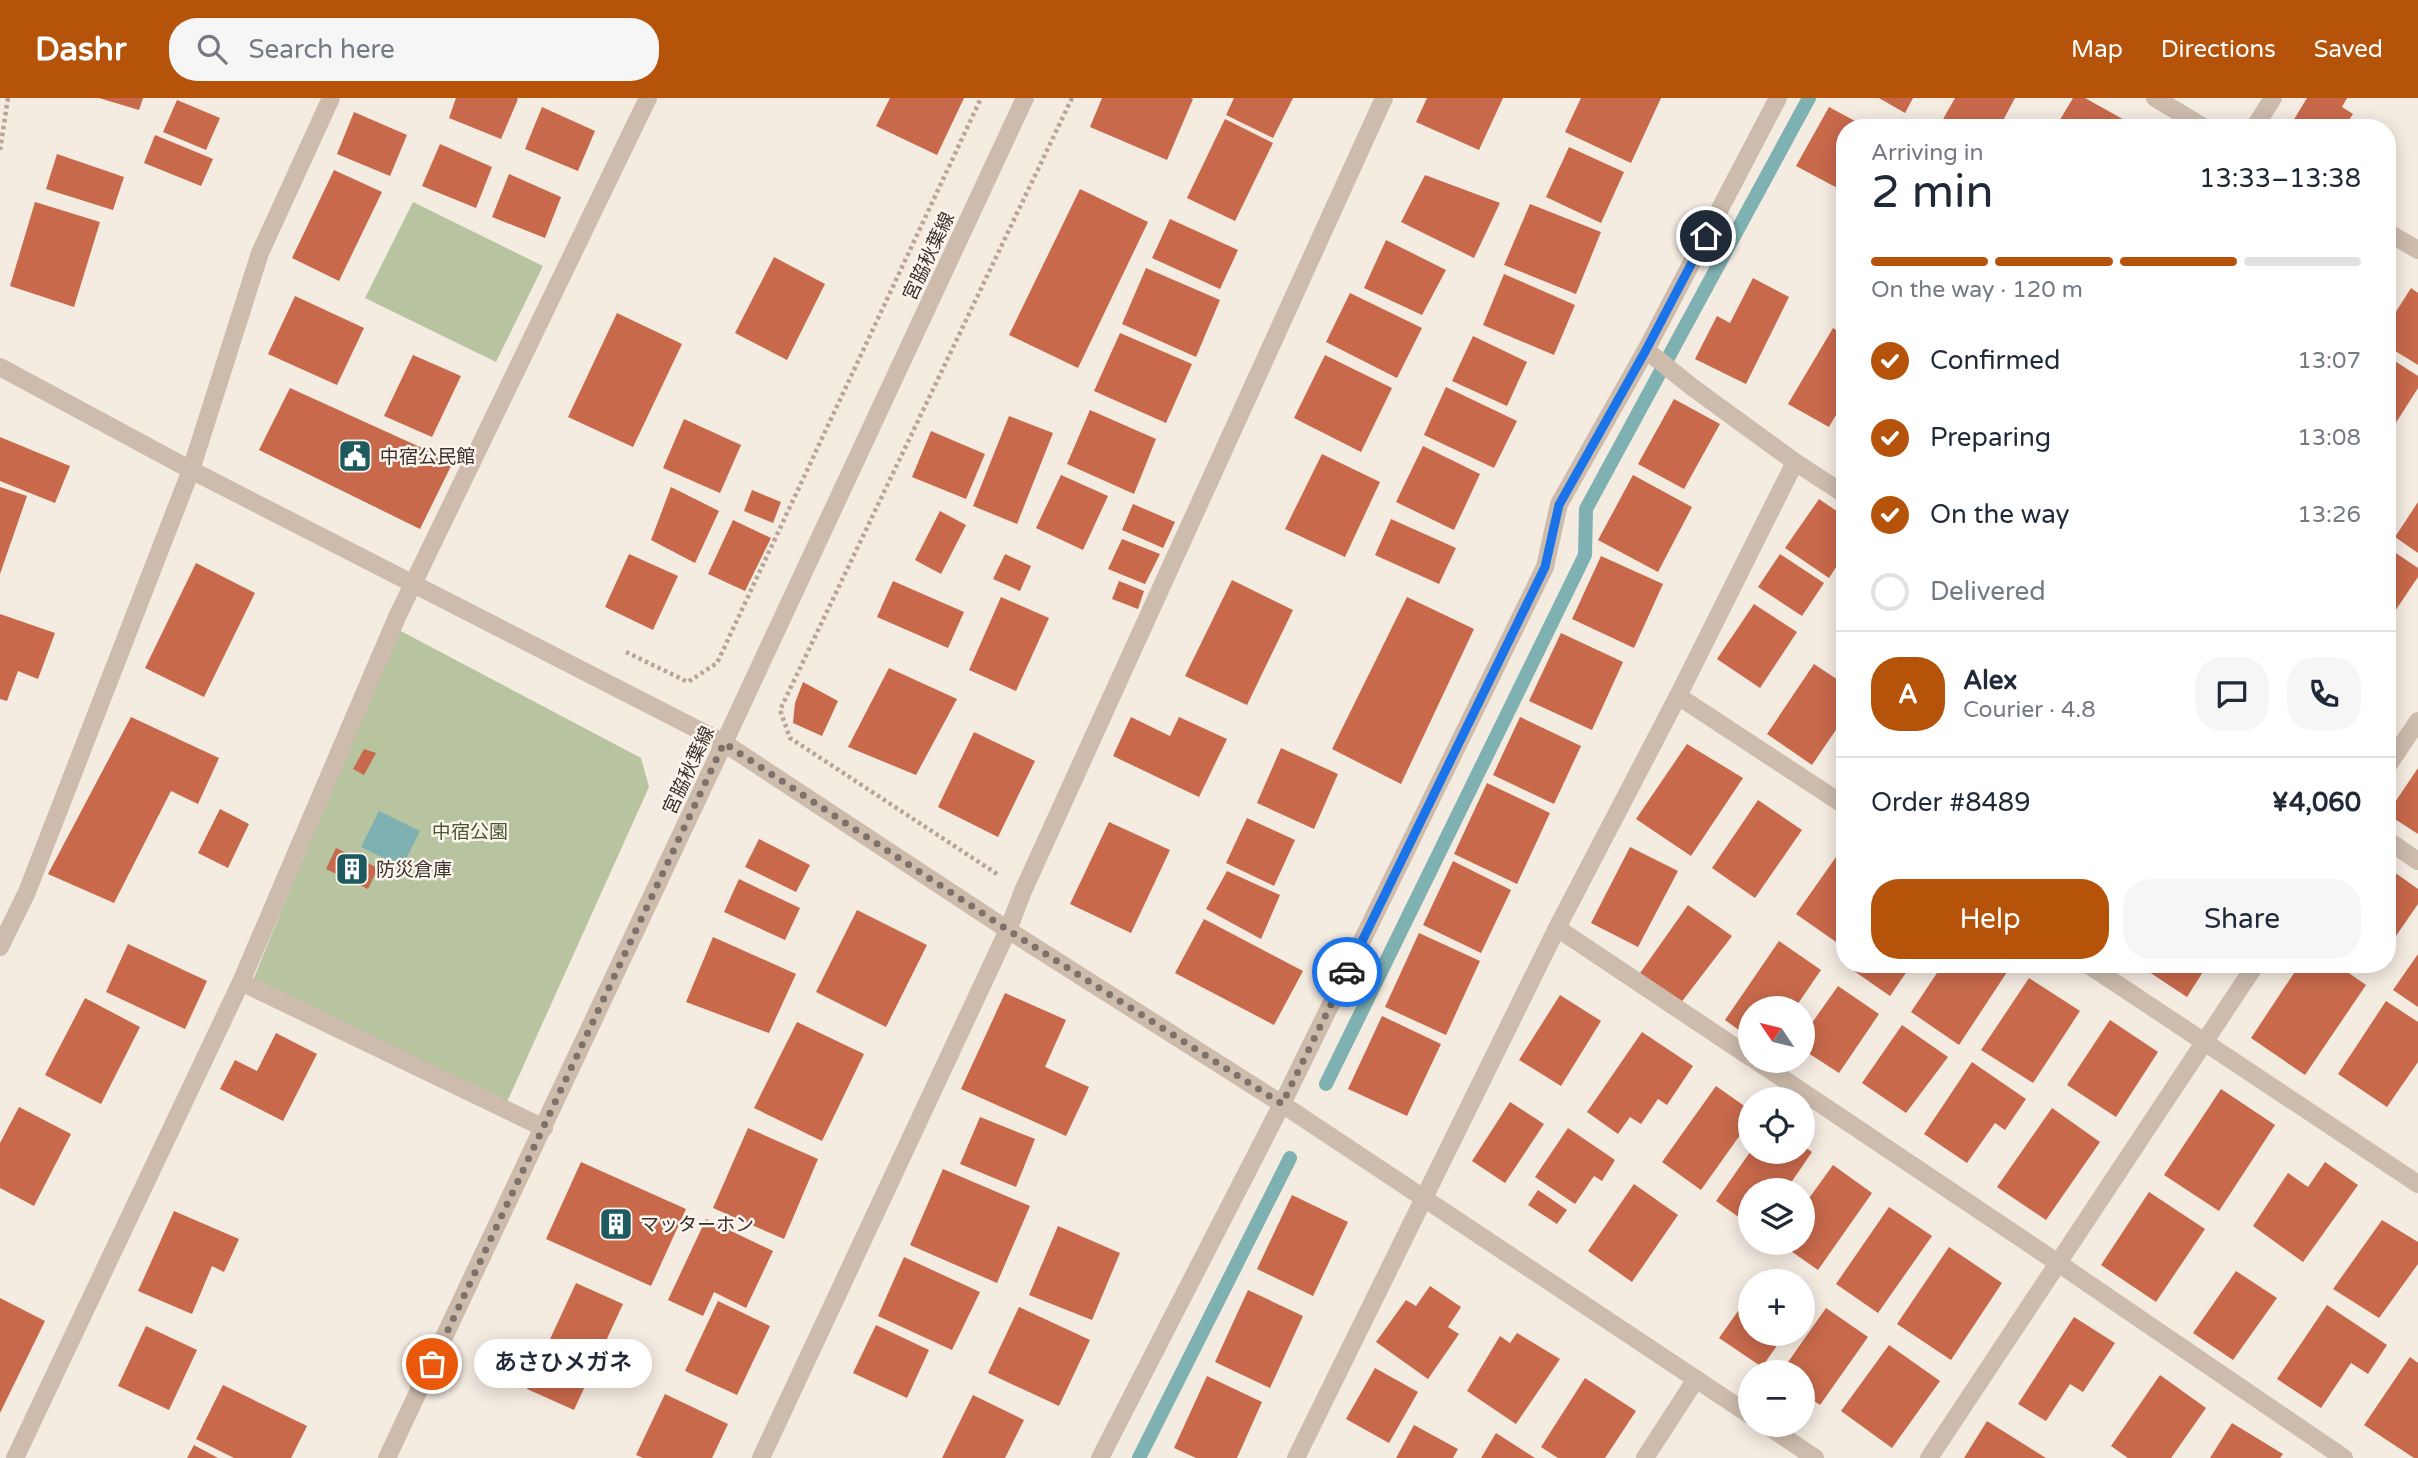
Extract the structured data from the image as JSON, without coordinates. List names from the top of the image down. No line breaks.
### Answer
{"streets":{"street":["宮脇秋葉線"]},"parks":["中宿公園"],"places":{"public building":["中宿公民館"],"building":["防災倉庫","マッターホン"],"other":["あさひメガネ"]},"north":"top left","page":{"header":"Dashr","search":"Search here","nav":["Map","Directions","Saved"],"heading":["2 min","Arriving in","13:33–13:38"],"panel":["Alex","Courier · 4.8","Order #8489","¥4,060"],"bar":"On the way · 120 m","list":[["Confirmed","13:07"],["Preparing","13:08"],["On the way","13:26"],"Delivered"],"round":"A","buttons":["Help","Share"],"map_buttons":["+","−"],"bubble":"あさひメガネ"}}
